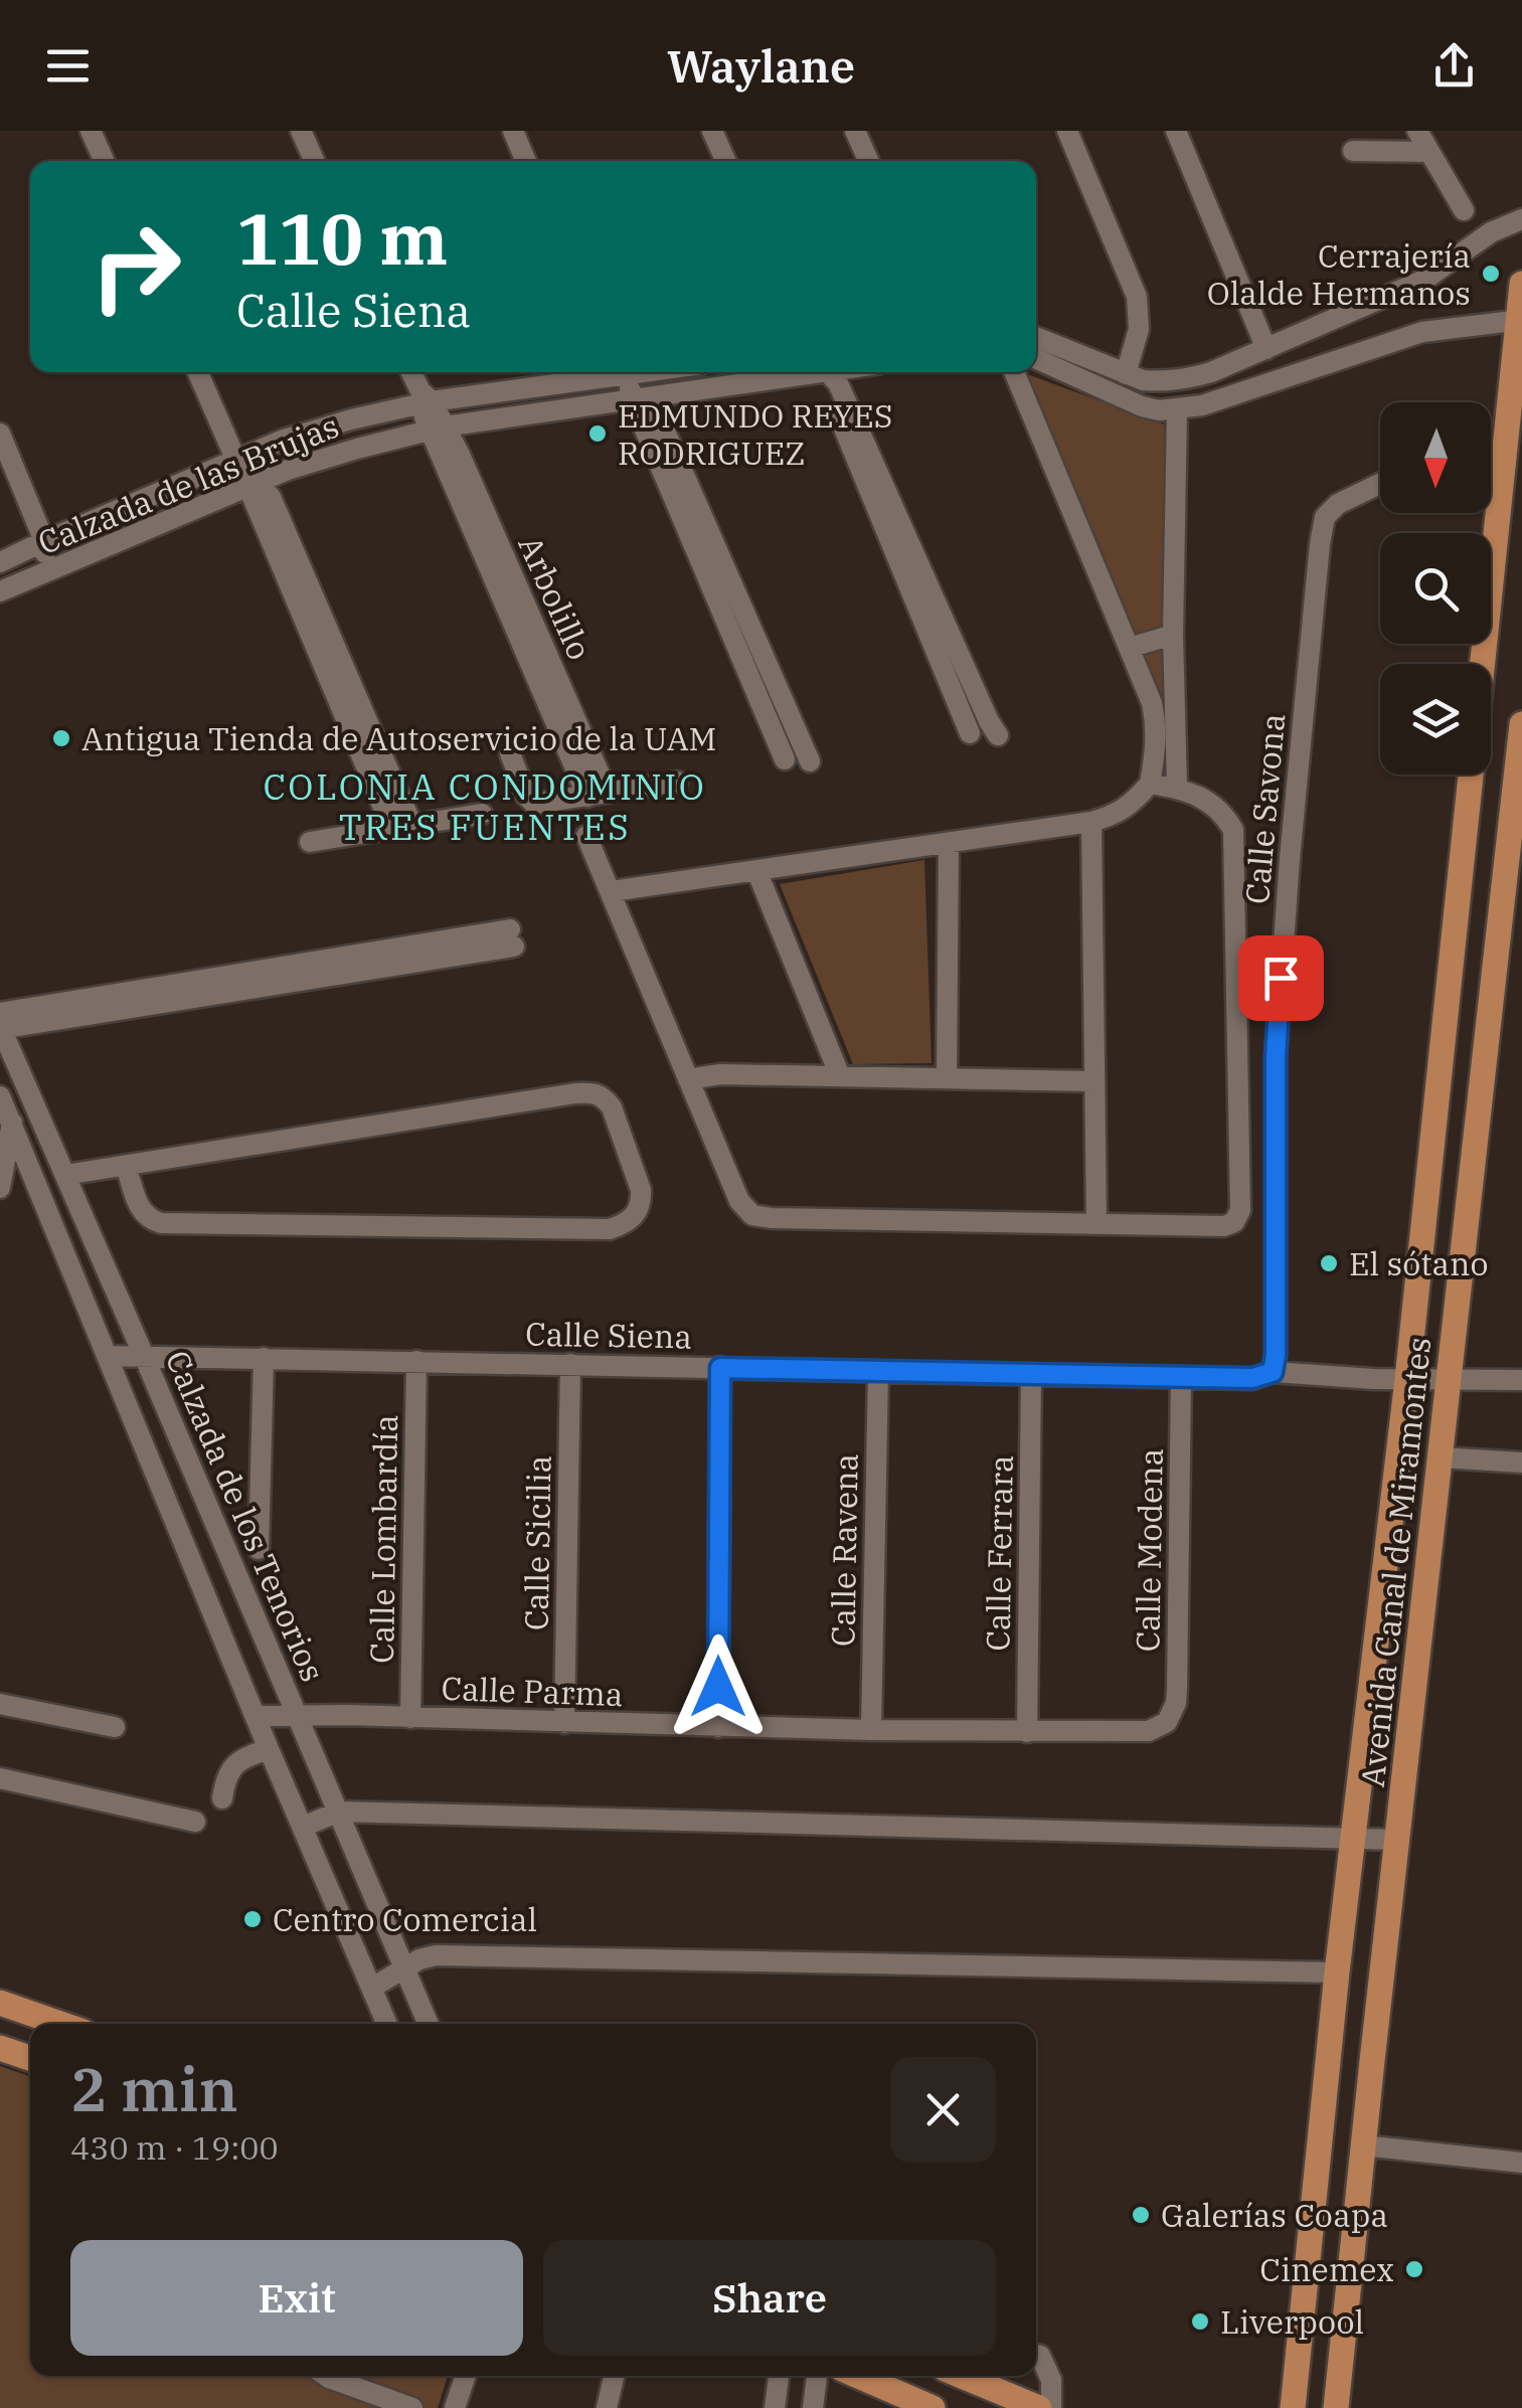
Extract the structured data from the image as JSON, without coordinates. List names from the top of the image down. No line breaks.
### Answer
{"streets":{"main road":["Avenida Canal de Miramontes"],"street":["Calzada de las Brujas","Arbolillo","Calle Savona","Calle Siena","Calzada de los Tenorios","Calle Lombardía","Calle Sicilia","Calle Ravena","Calle Modena","Calle Ferrara","Calle Parma"]},"crossings":[["Calzada de las Brujas","Arbolillo"],["Calle Savona","Calle Siena"],["Calle Siena","Calzada de los Tenorios"],["Calle Siena","Calle Lombardía"],["Calle Siena","Calle Sicilia"],["Calle Siena","Calle Ravena"],["Calle Siena","Calle Modena"],["Calle Siena","Calle Ferrara"],["Calle Siena","Avenida Canal de Miramontes"],["Calzada de los Tenorios","Calle Parma"],["Calle Lombardía","Calle Parma"],["Calle Sicilia","Calle Parma"],["Calle Ravena","Calle Parma"],["Calle Modena","Calle Parma"],["Calle Ferrara","Calle Parma"]],"districts":["COLONIA CONDOMINIO TRES FUENTES"],"places":["Cerrajería Olalde Hermanos","EDMUNDO REYES RODRIGUEZ","Antigua Tienda de Autoservicio de la UAM","El sótano","Centro Comercial","Galerías Coapa","Cinemex","Liverpool"],"north":"bottom","page":{"header":"Waylane","turn":["110 m","Calle Siena"],"heading":["2 min","430 m · 19:00"],"buttons":["Exit","Share"]}}
